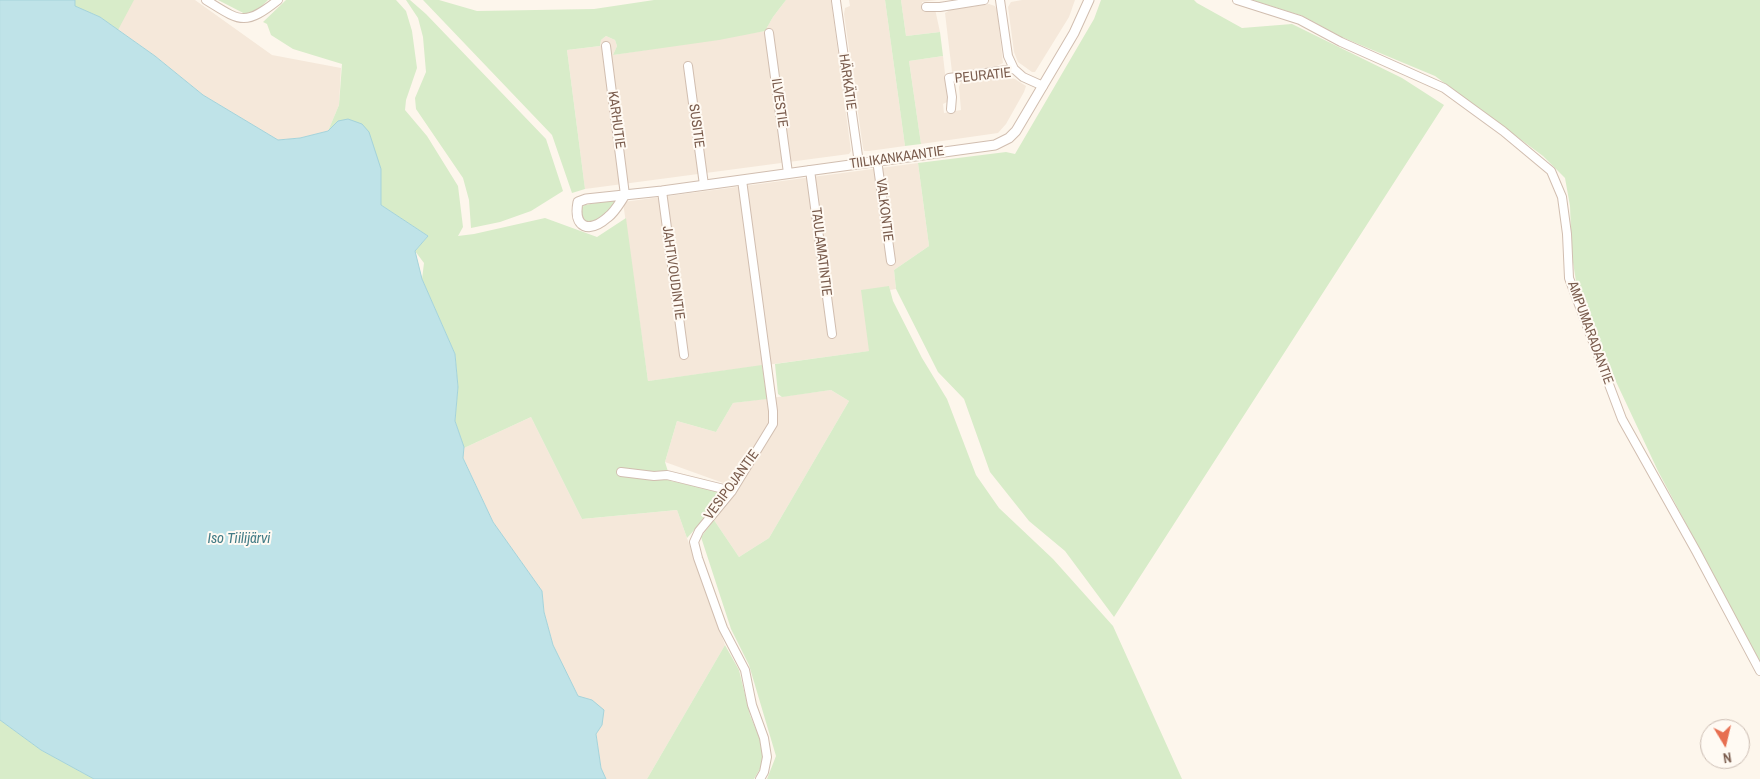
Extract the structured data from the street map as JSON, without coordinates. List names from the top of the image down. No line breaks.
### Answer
{"streets":{"street":["PEURATIE","HÄRKÄTIE","ILVESTIE","KARHUTIE","SUSITIE","TIILIKANKAANTIE","VALKONTIE","TAULAMATINTIE","JAHTIVOUDINTIE","AMPUMARADANTIE","VESIPOJANTIE"]},"crossings":[["PEURATIE","TIILIKANKAANTIE"],["HÄRKÄTIE","TIILIKANKAANTIE"],["ILVESTIE","TIILIKANKAANTIE"],["KARHUTIE","TIILIKANKAANTIE"],["SUSITIE","TIILIKANKAANTIE"],["TIILIKANKAANTIE","VALKONTIE"],["TIILIKANKAANTIE","TAULAMATINTIE"],["TIILIKANKAANTIE","JAHTIVOUDINTIE"],["TIILIKANKAANTIE","VESIPOJANTIE"]],"water":["Iso Tiilijärvi"],"north":"bottom"}
